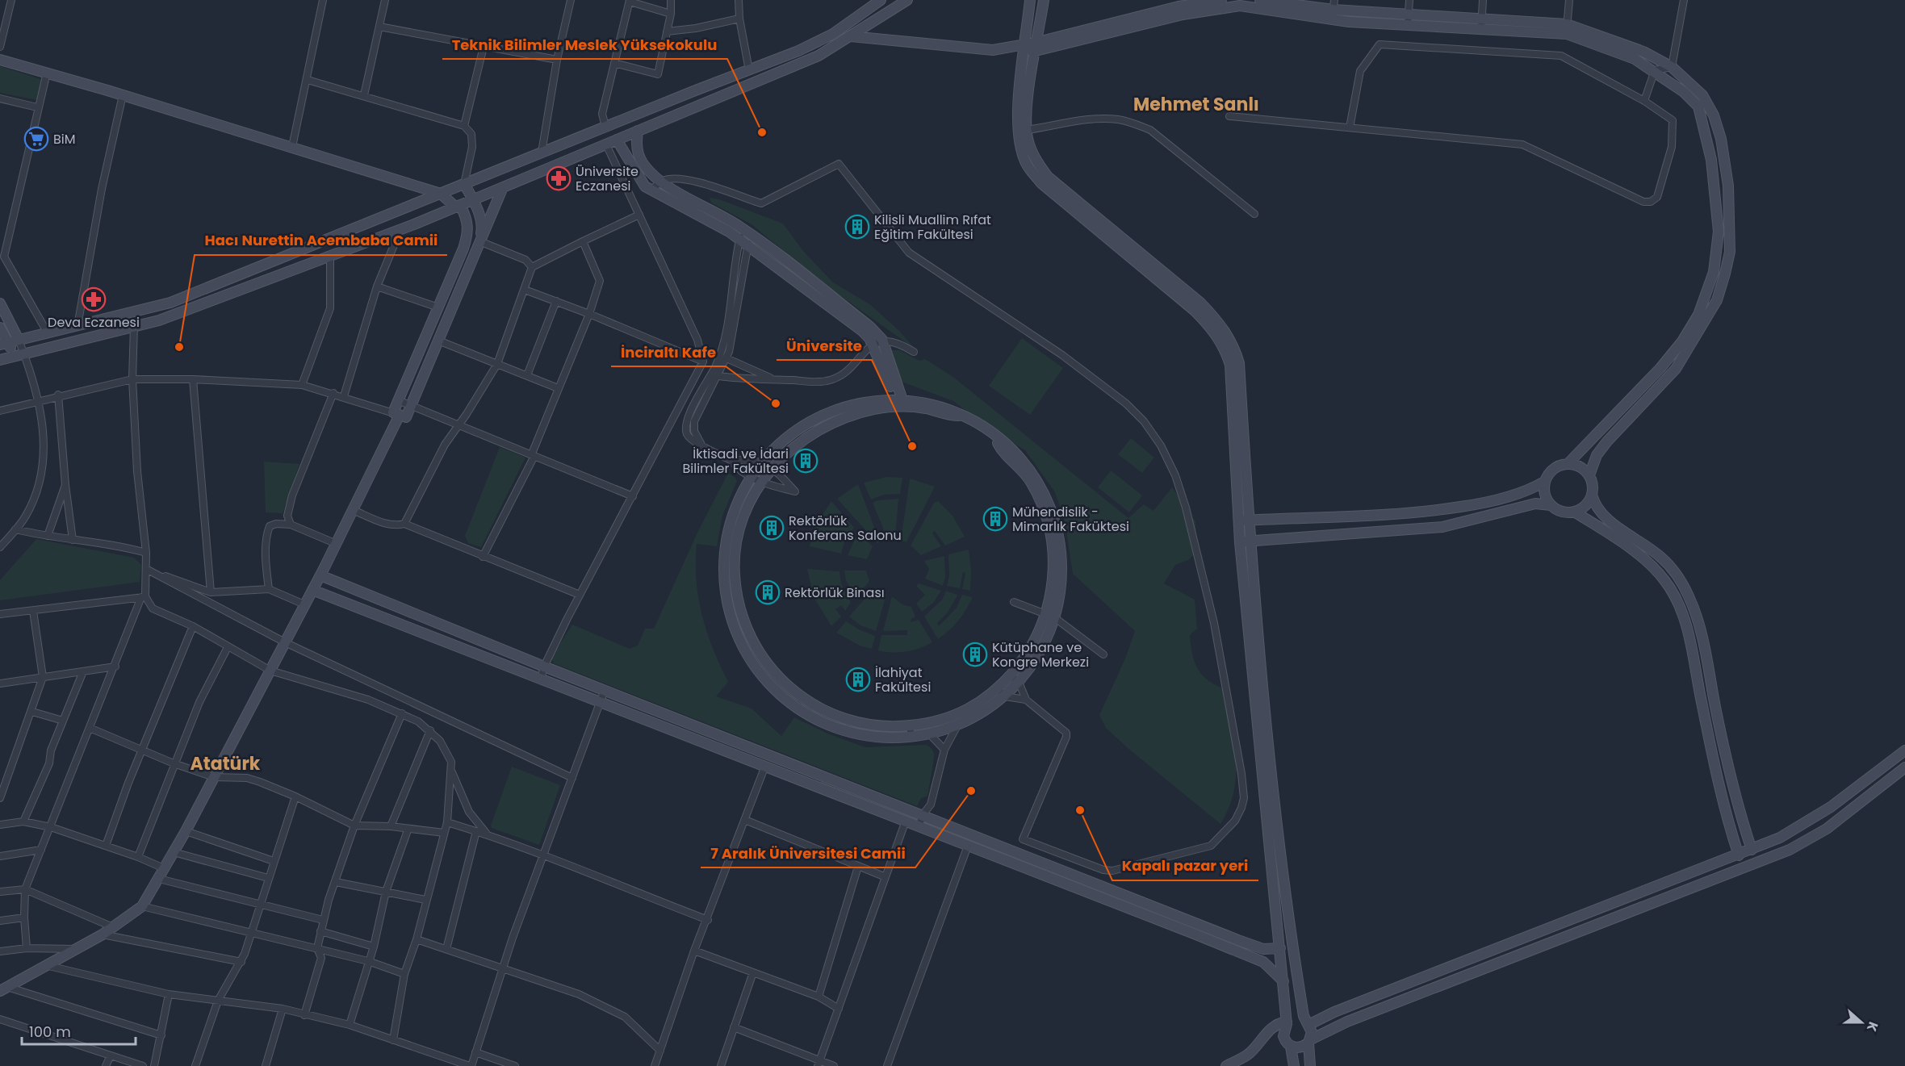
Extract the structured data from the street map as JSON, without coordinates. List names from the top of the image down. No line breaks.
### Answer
{"districts":["Mehmet Sanlı","Atatürk"],"places":{"other":["Teknik Bilimler Meslek Yüksekokulu","Hacı Nurettin Acembaba Camii","İnciraltı Kafe","Üniversite","7 Aralık Üniversitesi Camii","Kapalı pazar yeri"],"supermarket":["BiM"],"pharmacy":["Üniversite Eczanesi","Deva Eczanesi"],"building":["Kilisli Muallim Rıfat Eğitim Fakültesi","İktisadi ve İdari Bilimler Fakültesi","Mühendislik - Mimarlık Faküktesi","Rektörlük Konferans Salonu","Rektörlük Binası","Kütüphane ve Kongre Merkezi","İlahiyat Fakültesi"]},"scale_bar":"100 m","north":"right"}
